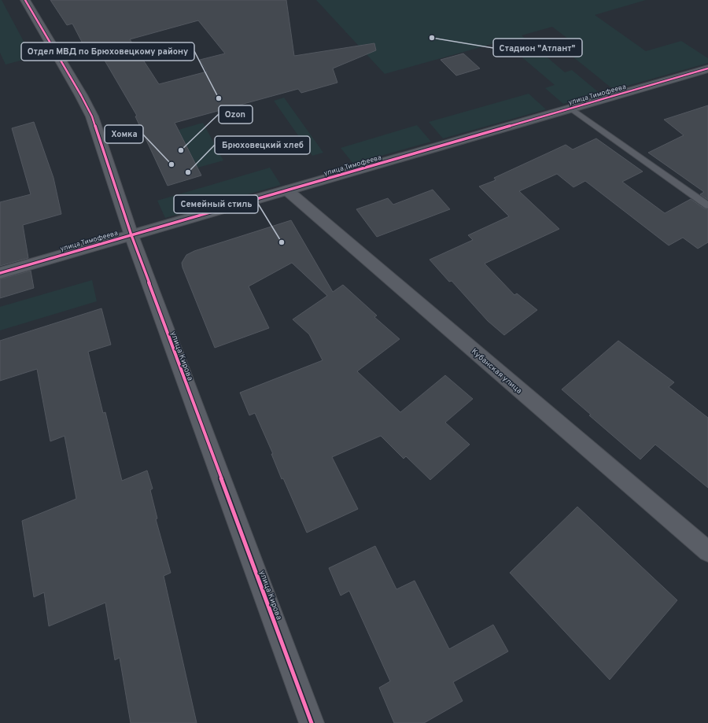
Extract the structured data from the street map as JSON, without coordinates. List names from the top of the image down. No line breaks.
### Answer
{"streets":{"street":["улица Тимофеева","улица Кирова","Кубанская улица"]},"crossings":[["улица Тимофеева","улица Кирова"],["улица Тимофеева","Кубанская улица"]],"places":["Стадион \"Атлант\"","Отдел МВД по Брюховецкому району","Ozon","Хомка","Брюховецкий хлеб","Семейный стиль"]}
